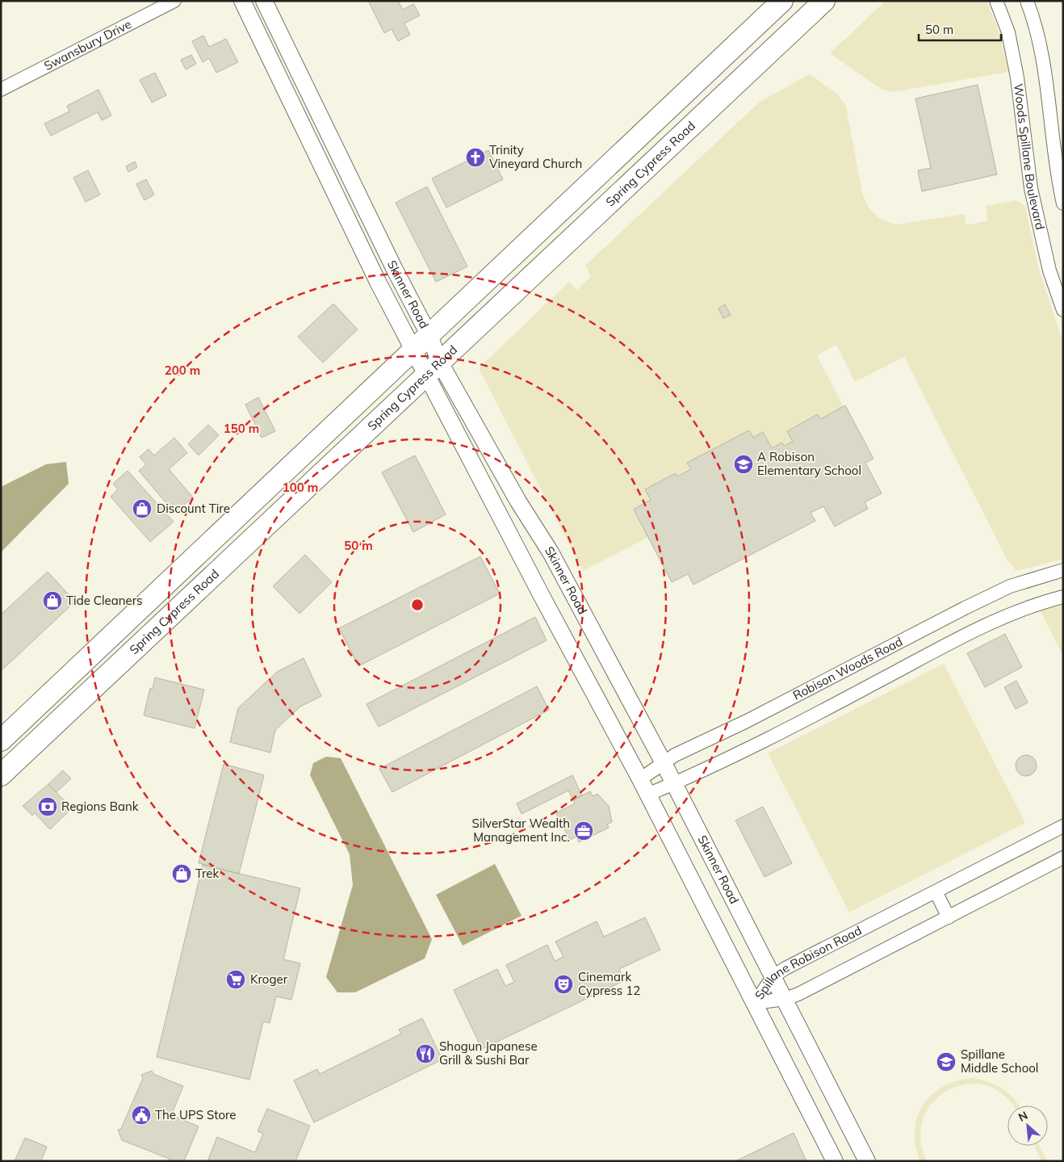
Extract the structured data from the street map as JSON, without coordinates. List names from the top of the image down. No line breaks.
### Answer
{"streets":{"main road":["Spring Cypress Road"],"street":["Swansbury Drive","Woods Spillane Boulevard","Skinner Road","Robison Woods Road","Spillane Robison Road"]},"crossings":[["Spring Cypress Road","Skinner Road"],["Skinner Road","Robison Woods Road"],["Skinner Road","Spillane Robison Road"]],"places":{"church":["Trinity Vineyard Church"],"school or university":["A Robison Elementary School","Spillane Middle School"],"shop":["Discount Tire","Tide Cleaners","Trek"],"bank":["Regions Bank"],"office":["SilverStar Wealth Management Inc."],"supermarket":["Kroger"],"theatre":["Cinemark Cypress 12"],"restaurant":["Shogun Japanese Grill & Sushi Bar"],"public building":["The UPS Store"]},"scale_bar":"50 m","north":"top left","rings":["200 m","150 m","100 m","50 m"]}
